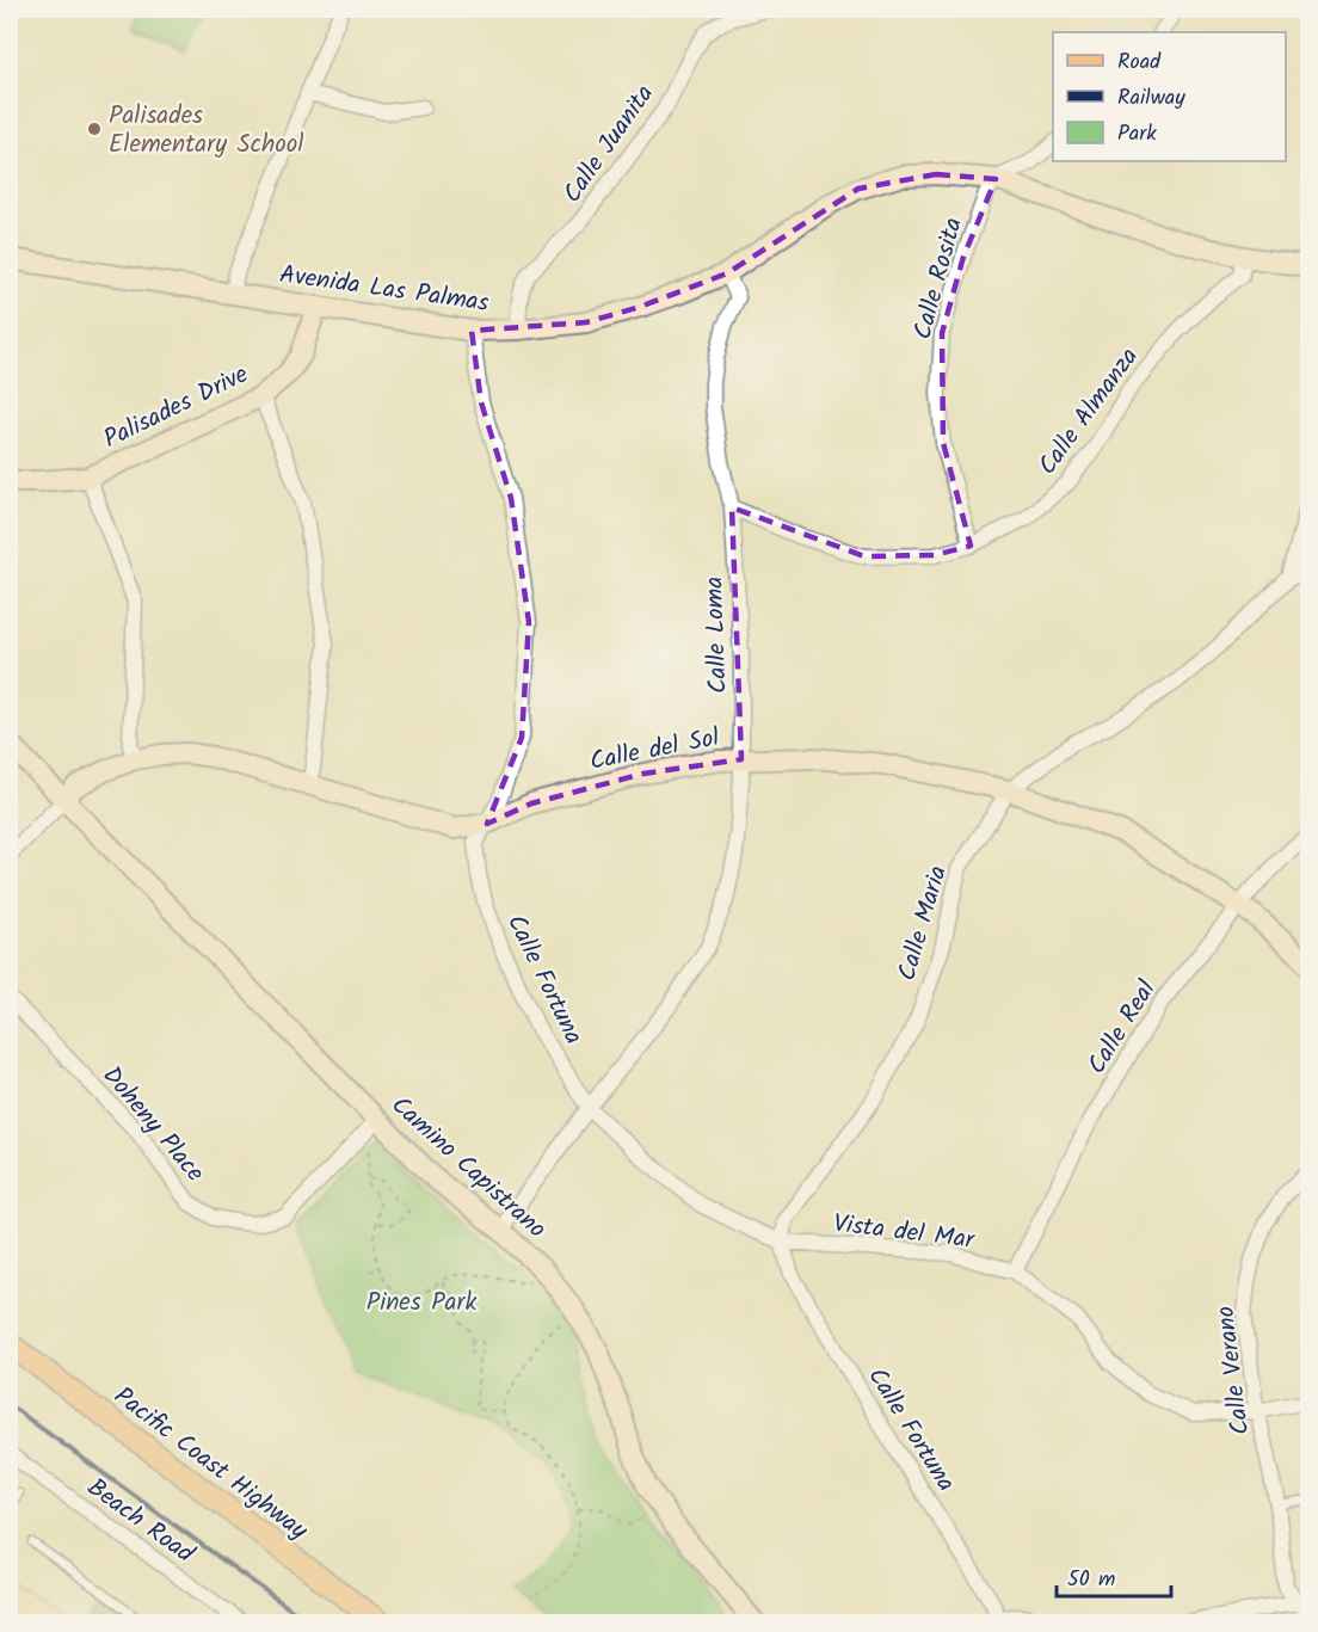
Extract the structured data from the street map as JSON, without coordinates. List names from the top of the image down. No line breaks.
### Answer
{"streets":{"main road":["Pacific Coast Highway"],"street":["Calle Juanita","Calle Rosita","Avenida Las Palmas","Palisades Drive","Calle Almanza","Calle Loma","Calle del Sol","Calle Maria","Calle Fortuna","Calle Real","Doheny Place","Camino Capistrano","Vista del Mar","Calle Verano","Beach Road"]},"crossings":[["Calle Juanita","Avenida Las Palmas"],["Calle Rosita","Avenida Las Palmas"],["Calle Rosita","Calle Almanza"],["Avenida Las Palmas","Palisades Drive"],["Avenida Las Palmas","Calle Almanza"],["Avenida Las Palmas","Calle Loma"],["Avenida Las Palmas","Calle Fortuna"],["Calle Almanza","Calle Loma"],["Calle Loma","Calle del Sol"],["Calle Loma","Calle Fortuna"],["Calle Loma","Camino Capistrano"],["Calle del Sol","Calle Maria"],["Calle del Sol","Calle Fortuna"],["Calle del Sol","Calle Real"],["Calle del Sol","Camino Capistrano"],["Calle Maria","Calle Fortuna"],["Calle Maria","Vista del Mar"],["Calle Fortuna","Vista del Mar"],["Calle Real","Vista del Mar"],["Doheny Place","Camino Capistrano"],["Vista del Mar","Calle Verano"]],"parks":["Pines Park"],"places":["Palisades Elementary School"],"legend":["Road","Railway","Park"],"scale_bar":"50 m"}
